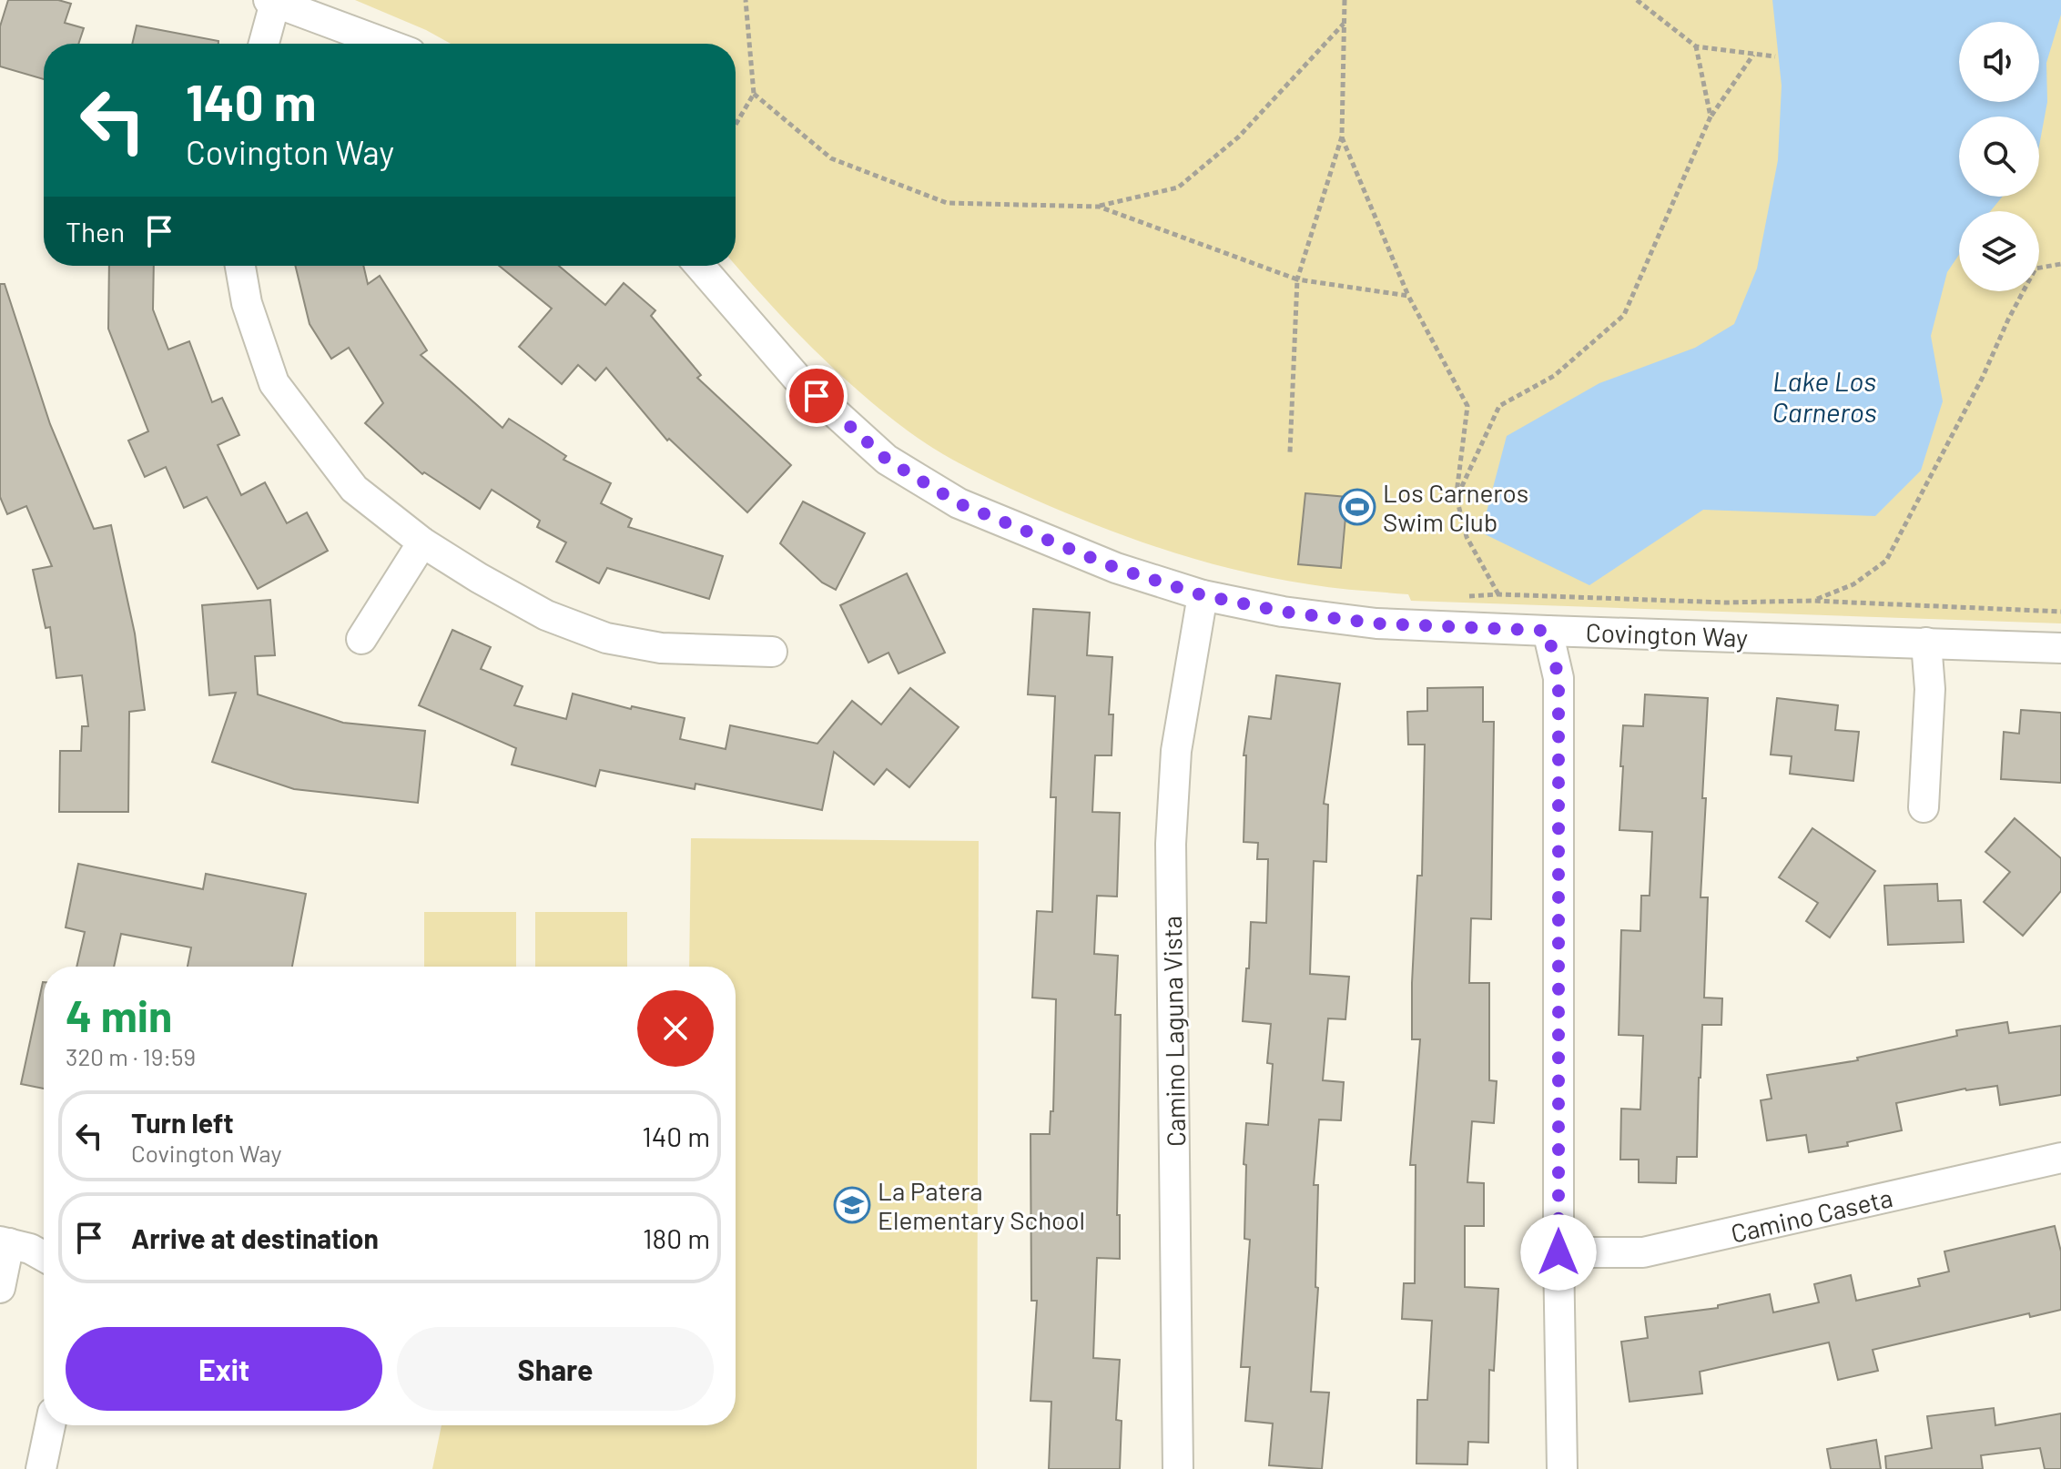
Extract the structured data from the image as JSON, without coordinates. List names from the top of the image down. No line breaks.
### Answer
{"streets":{"street":["Covington Way","Camino Laguna Vista","Camino Caseta"]},"crossings":[["Covington Way","Camino Laguna Vista"]],"water":["Lake Los Carneros"],"places":{"sports":["Los Carneros Swim Club"],"school or university":["La Patera Elementary School"]},"page":{"turn":["140 m","Covington Way"],"then":"Then","heading":["4 min","320 m · 19:59"],"list":[{"name":"Turn left","note":"Covington Way","value":"140 m"},{"name":"Arrive at destination","value":"180 m"}],"buttons":["Exit","Share"]}}
